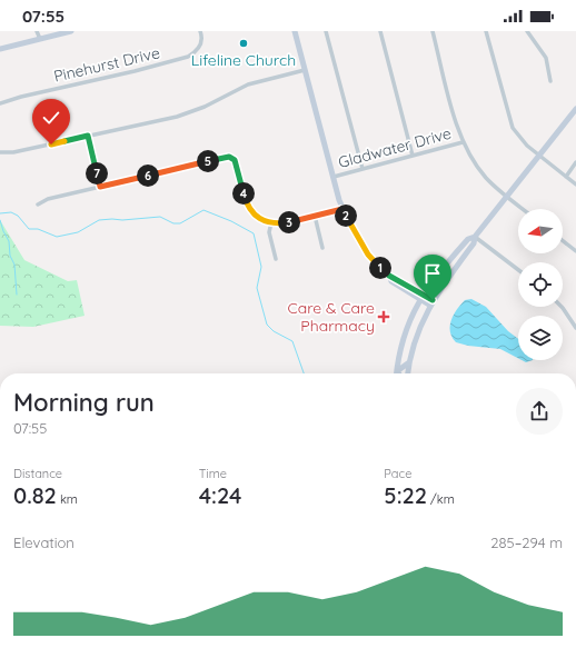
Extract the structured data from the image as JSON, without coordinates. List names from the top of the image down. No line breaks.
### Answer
{"streets":{"street":["Pinehurst Drive","Gladwater Drive"]},"places":{"other":["Lifeline Church"],"health":["Care & Care Pharmacy"]},"north":"left","page":{"status":"07:55","pins":["5","7","6","4","2","3","1"],"heading":["Morning run","07:55"],"stats":[["Distance","0.82 km"],["Time","4:24"],["Pace","5:22 /km"]],"chart":["Elevation","285–294 m"]}}
